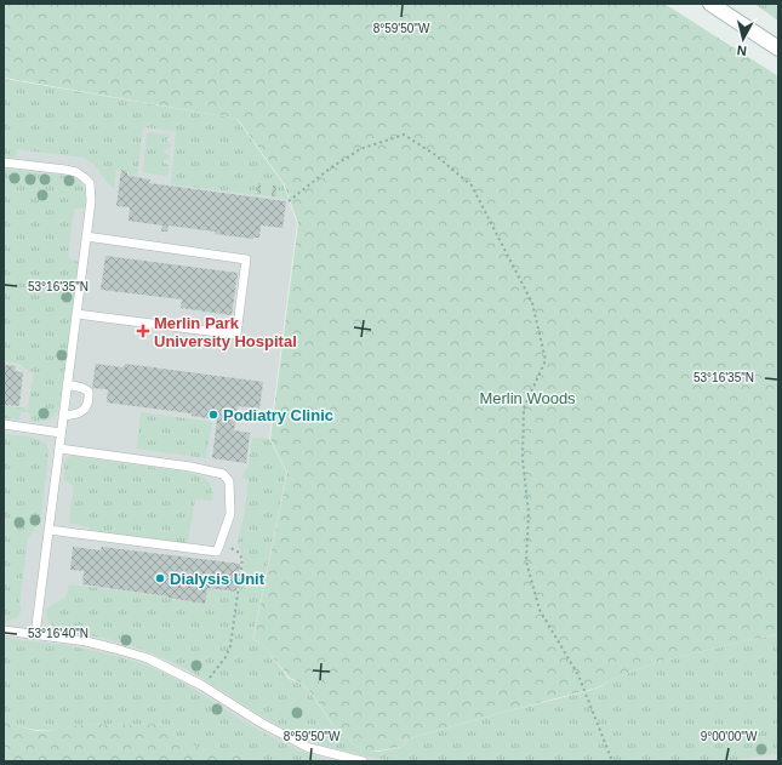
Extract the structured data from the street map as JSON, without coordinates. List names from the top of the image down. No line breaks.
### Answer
{"parks":["Merlin Woods"],"places":{"health":["Merlin Park University Hospital"],"other":["Podiatry Clinic","Dialysis Unit"]},"north":"bottom","coordinates":["8°59'50\"W","53°16'35\"N","53°16'40\"N","9°00'00\"W"]}
